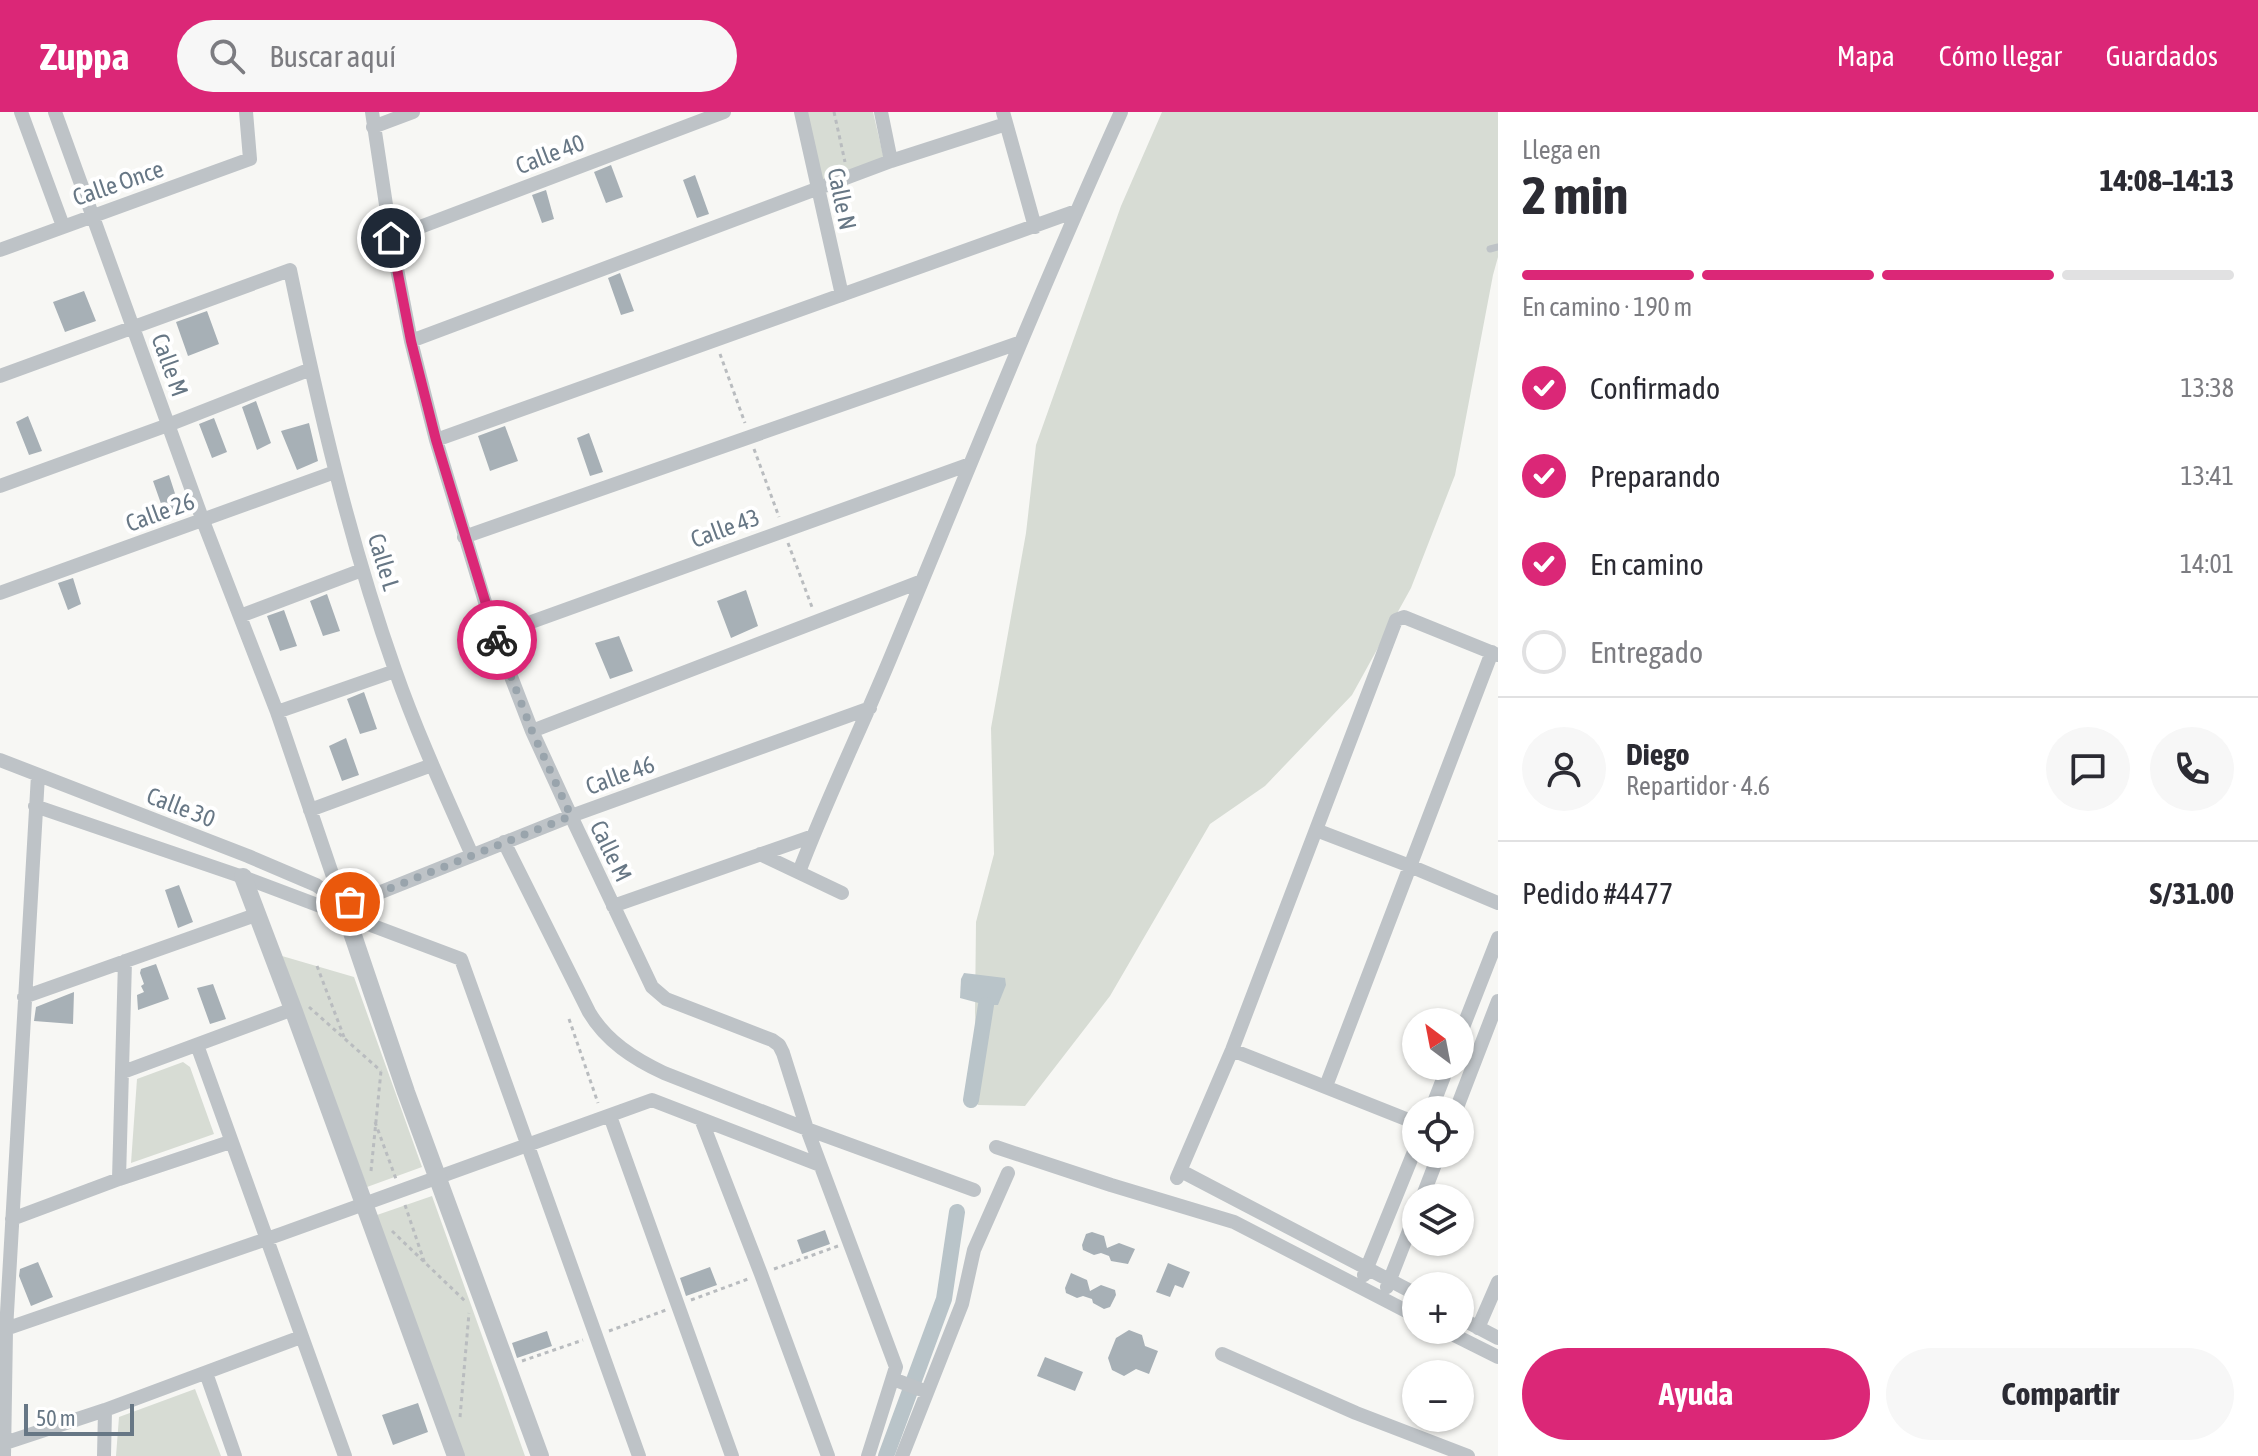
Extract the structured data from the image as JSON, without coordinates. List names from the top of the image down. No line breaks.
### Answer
{"streets":{"street":["Calle 40","Calle Once","Calle N","Calle M","Calle 26","Calle 43","Calle L","Calle 46","Calle 30"]},"crossings":[["Calle 40","Calle M"],["Calle Once","Calle M"],["Calle M","Calle 26"],["Calle M","Calle 43"],["Calle M","Calle L"],["Calle M","Calle 46"],["Calle M","Calle 30"],["Calle 26","Calle L"],["Calle L","Calle 46"],["Calle 46","Calle 30"]],"scale_bar":"50 m","north":"top left","page":{"header":"Zuppa","search":"Buscar aquí","nav":["Mapa","Cómo llegar","Guardados"],"heading":["2 min","Llega en","14:08–14:13"],"panel":["Diego","Repartidor · 4.6","Pedido #4477","S/31.00"],"bar":"En camino · 190 m","list":[["Confirmado","13:38"],["Preparando","13:41"],["En camino","14:01"],"Entregado"],"map_buttons":["+","−"],"buttons":["Ayuda","Compartir"],"scale":"50 m"}}
